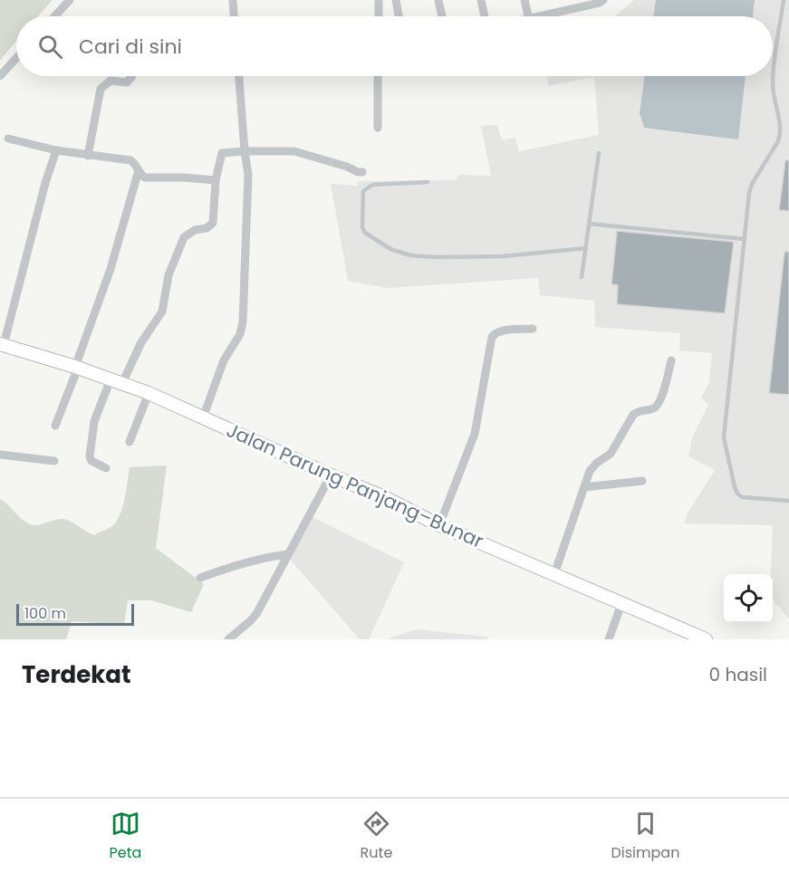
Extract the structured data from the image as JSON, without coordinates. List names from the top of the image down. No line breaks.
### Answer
{"streets":{"main road":["Jalan Parung Panjang–Bunar"]},"scale_bar":"100 m","page":{"search":"Cari di sini","scale":"100 m","heading":["Terdekat","0 hasil"],"nav":["Peta","Rute","Disimpan"]}}
